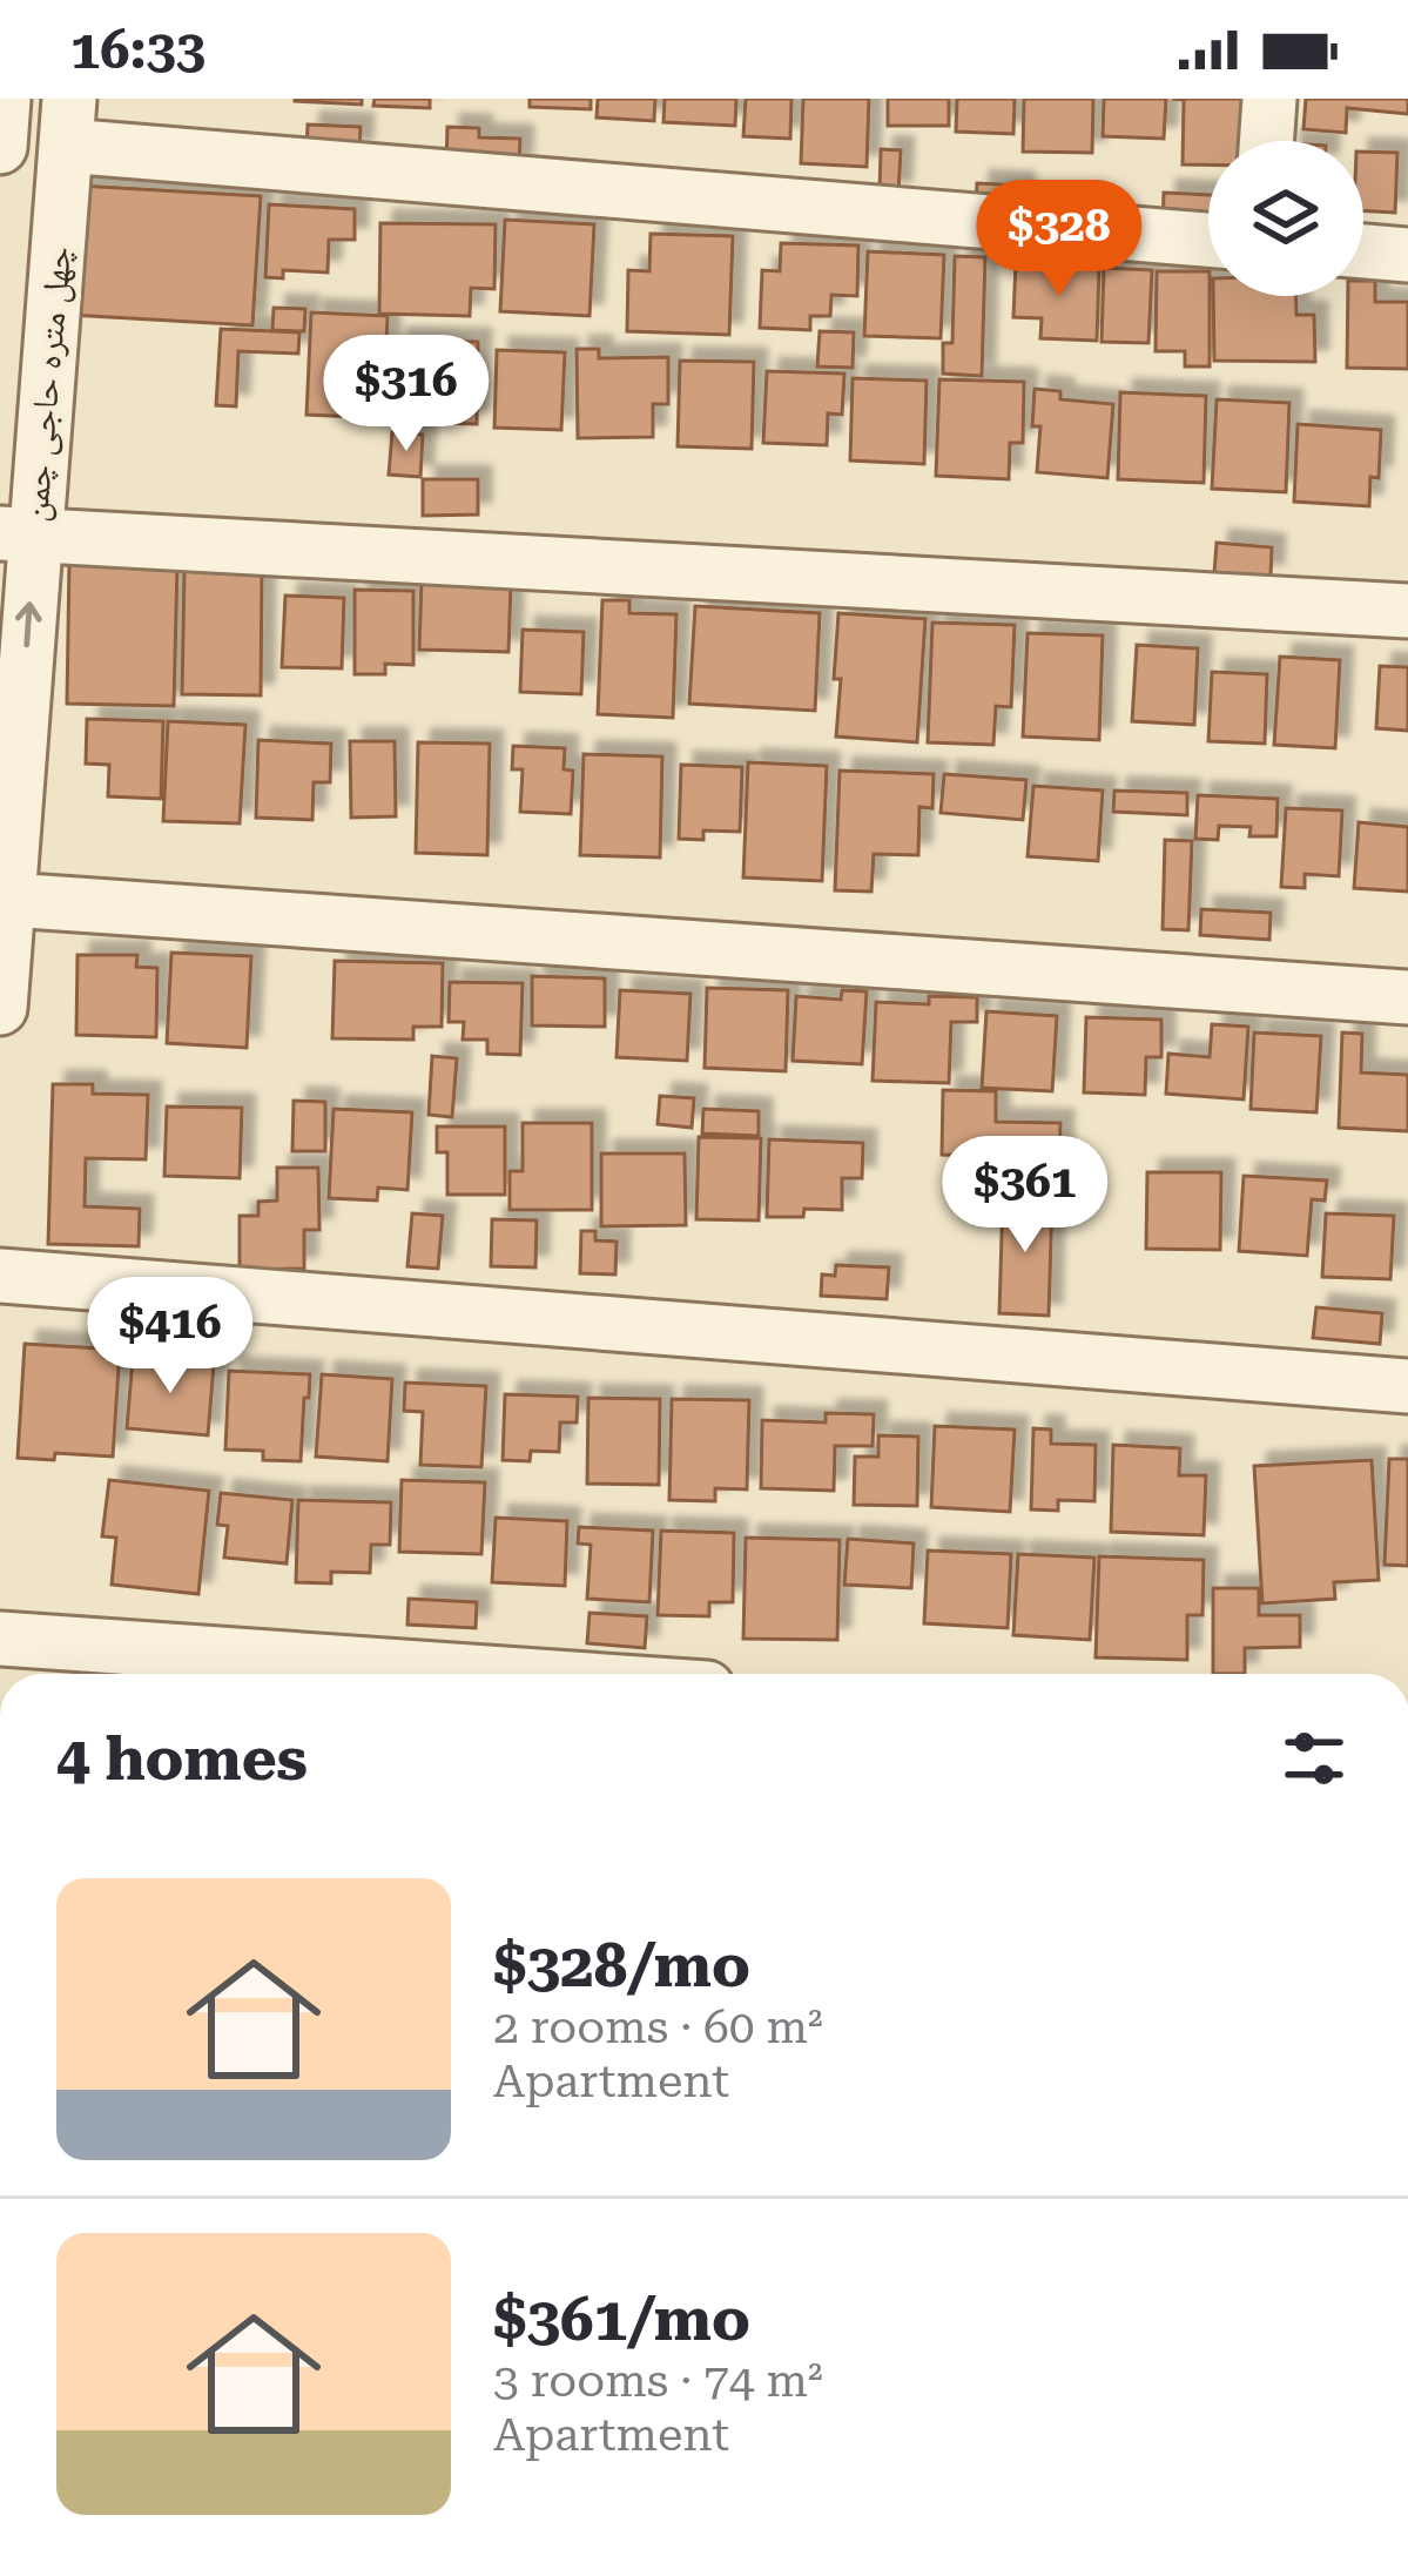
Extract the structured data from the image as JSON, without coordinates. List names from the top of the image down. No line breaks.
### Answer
{"streets":{"street":["چهل متره حاجی چمن"]},"one_way":["چهل متره حاجی چمن"],"page":{"status":"16:33","price":["$328","$316","$361","$416"],"heading":"4 homes","list":[{"name":"$328/mo","note":"2 rooms · 60 m² · Apartment"},{"name":"$361/mo","note":"3 rooms · 74 m² · Apartment"}]}}
